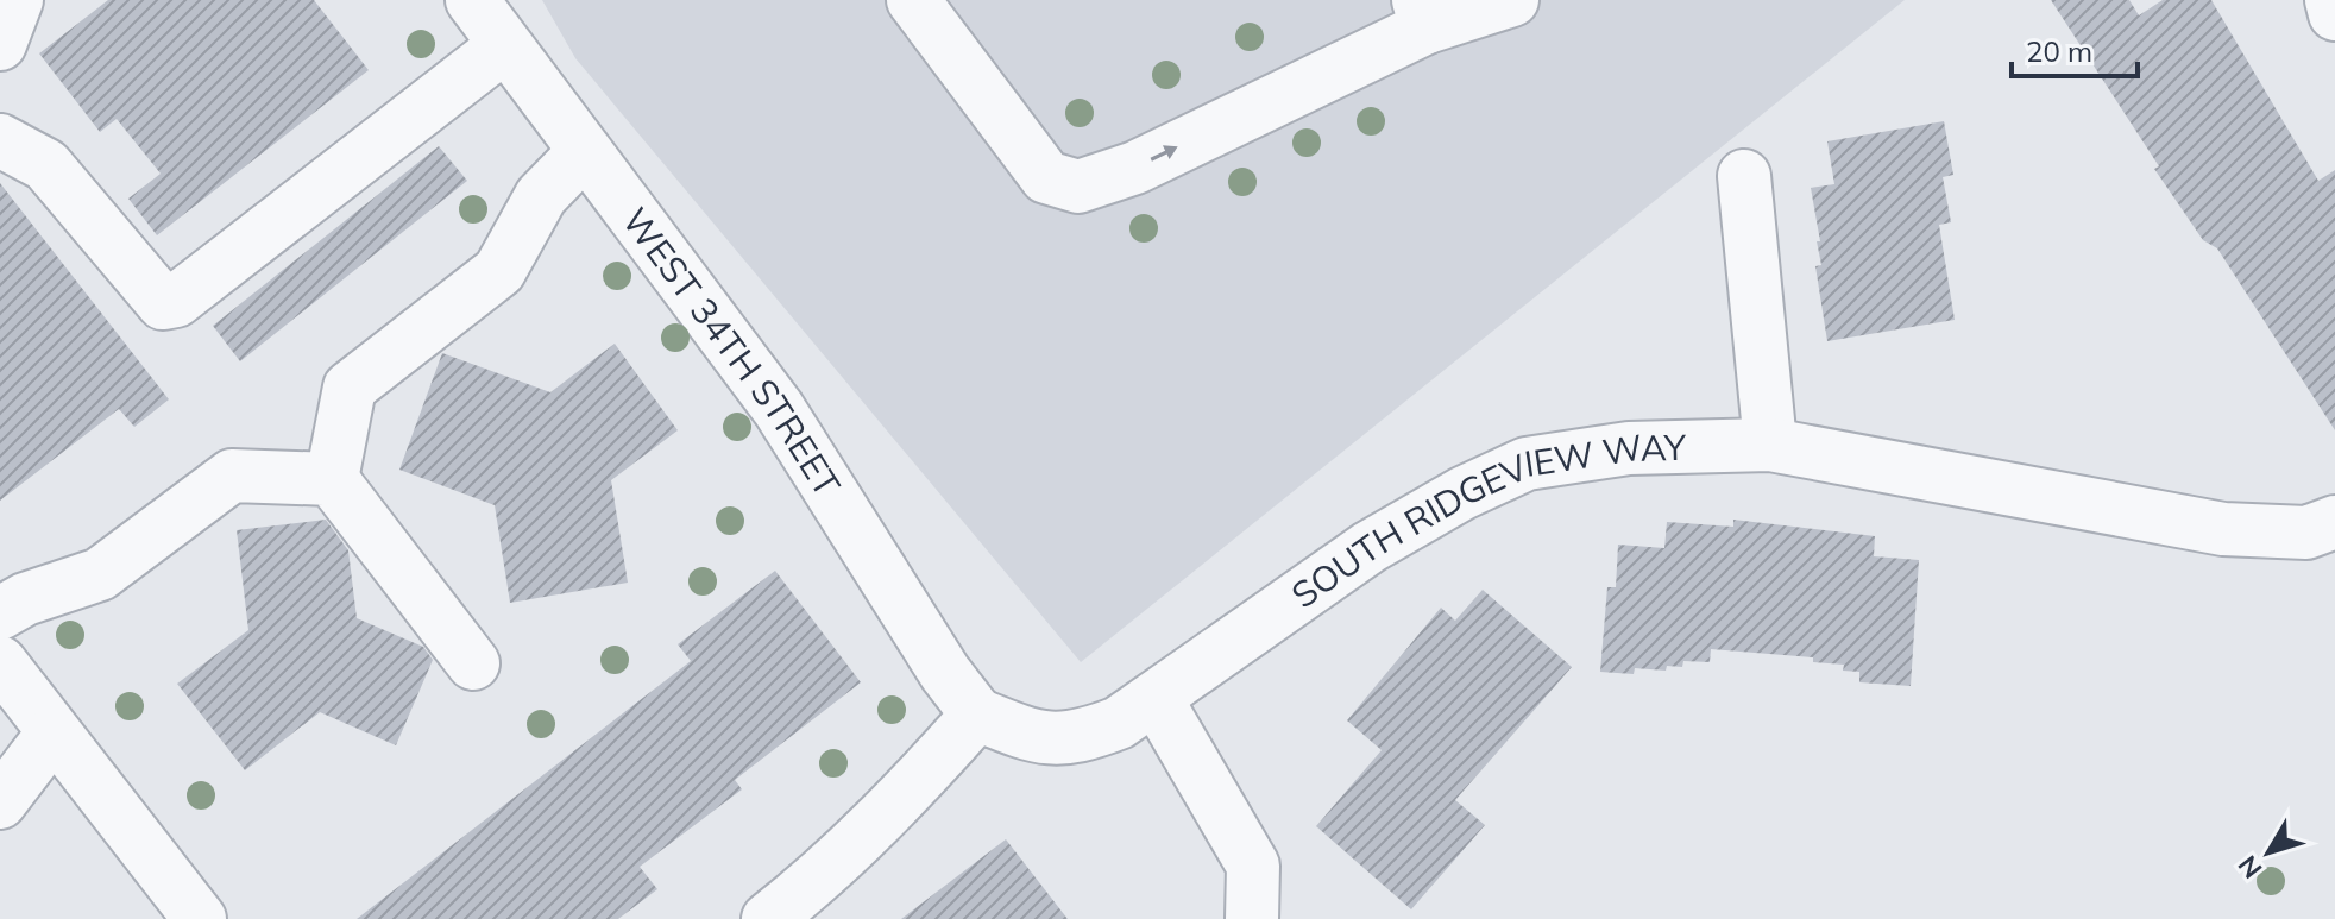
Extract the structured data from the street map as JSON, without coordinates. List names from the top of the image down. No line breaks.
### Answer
{"streets":{"street":["WEST 34TH STREET","SOUTH RIDGEVIEW WAY"]},"crossings":[["WEST 34TH STREET","SOUTH RIDGEVIEW WAY"]],"scale_bar":"20 m","north":"bottom left"}
